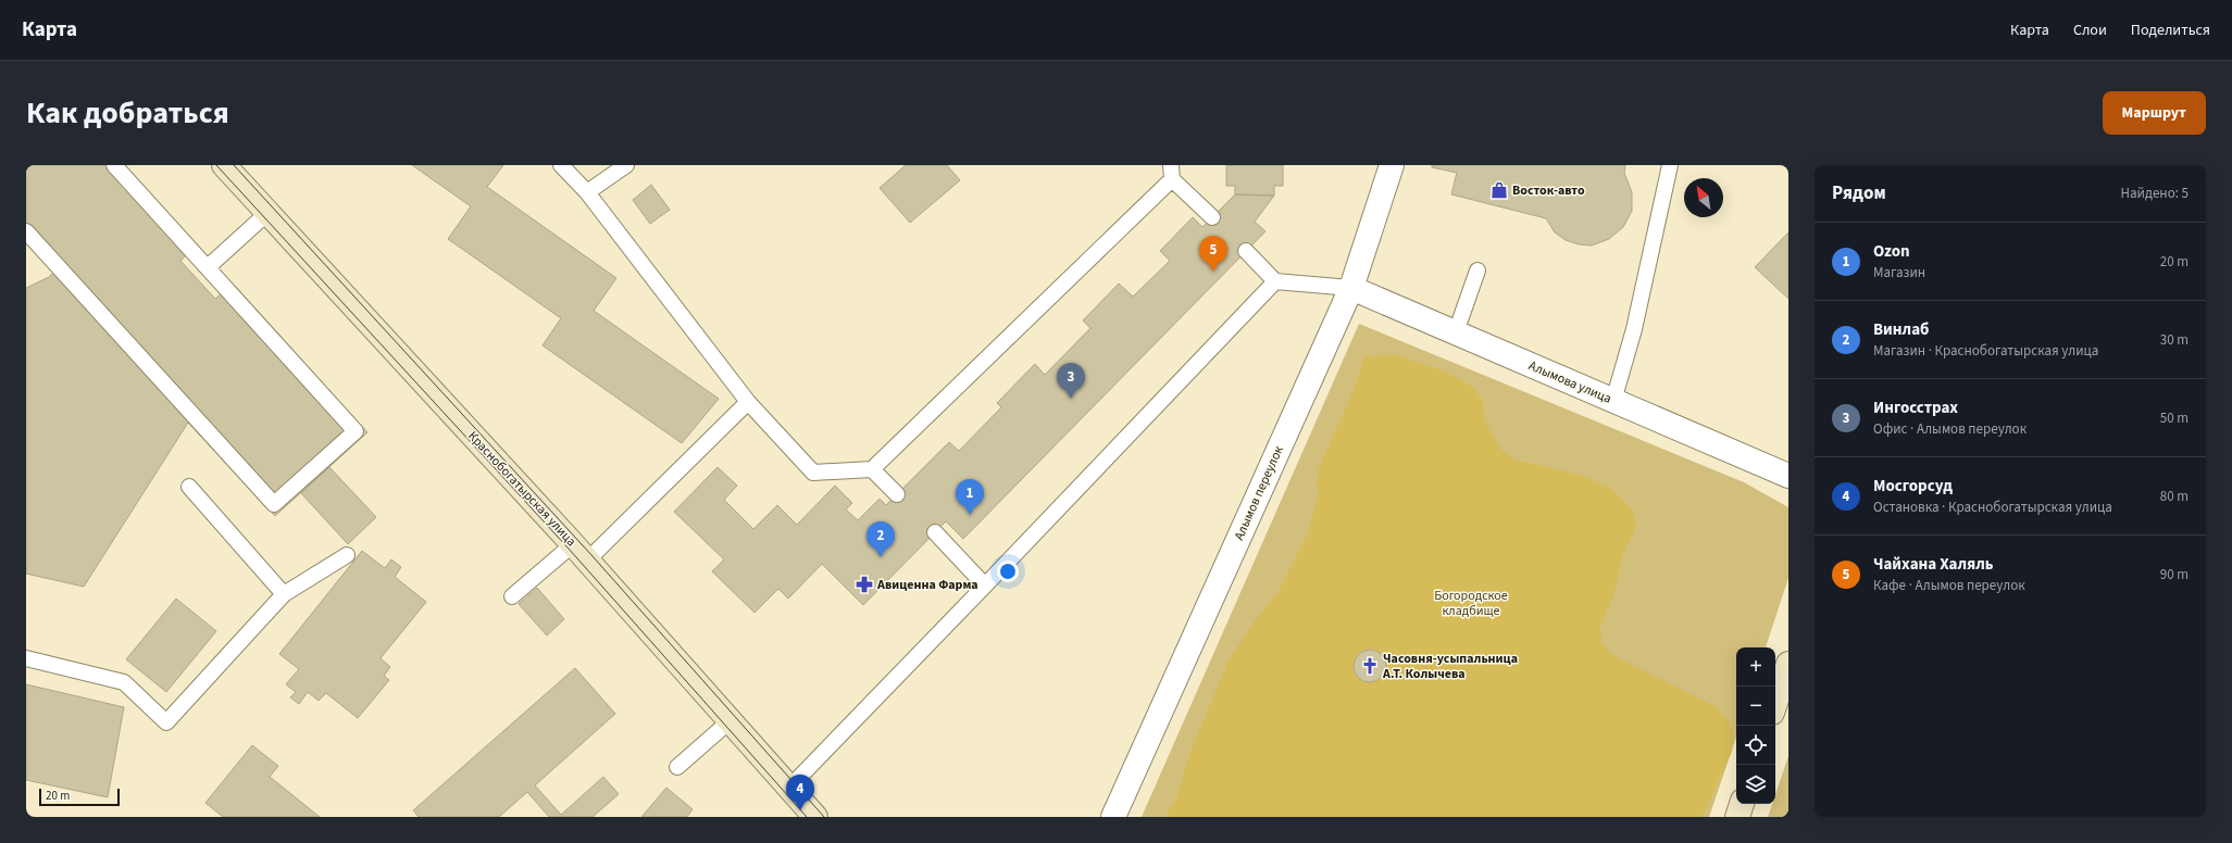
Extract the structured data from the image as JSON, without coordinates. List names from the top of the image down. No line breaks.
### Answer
{"streets":{"main road":["Краснобогатырская улица"],"street":["Алымова улица","Алымов переулок"]},"crossings":[["Алымова улица","Алымов переулок"]],"parks":["Богородское кладбище"],"places":{"shop":["Восток-авто"],"pharmacy":["Авиценна Фарма"],"church":["Часовня-усыпальница А.Т. Колычева"]},"scale_bar":"20 m","north":"top left","page":{"header":"Карта","nav":["Карта","Слои","Поделиться"],"title":"Как добраться","buttons":"Маршрут","heading":["Рядом","Найдено: 5"],"list":[{"mark":"1","name":"Ozon","note":"Магазин","value":"20 m"},{"mark":"2","name":"Винлаб","note":"Магазин · Краснобогатырская улица","value":"30 m"},{"mark":"3","name":"Ингосстрах","note":"Офис · Алымов переулок","value":"50 m"},{"mark":"4","name":"Мосгорсуд","note":"Остановка · Краснобогатырская улица","value":"80 m"},{"mark":"5","name":"Чайхана Халяль","note":"Кафе · Алымов переулок","value":"90 m"}],"pins":["5","3","1","2","4"],"map_buttons":["+","−"],"scale":"20 m"}}
